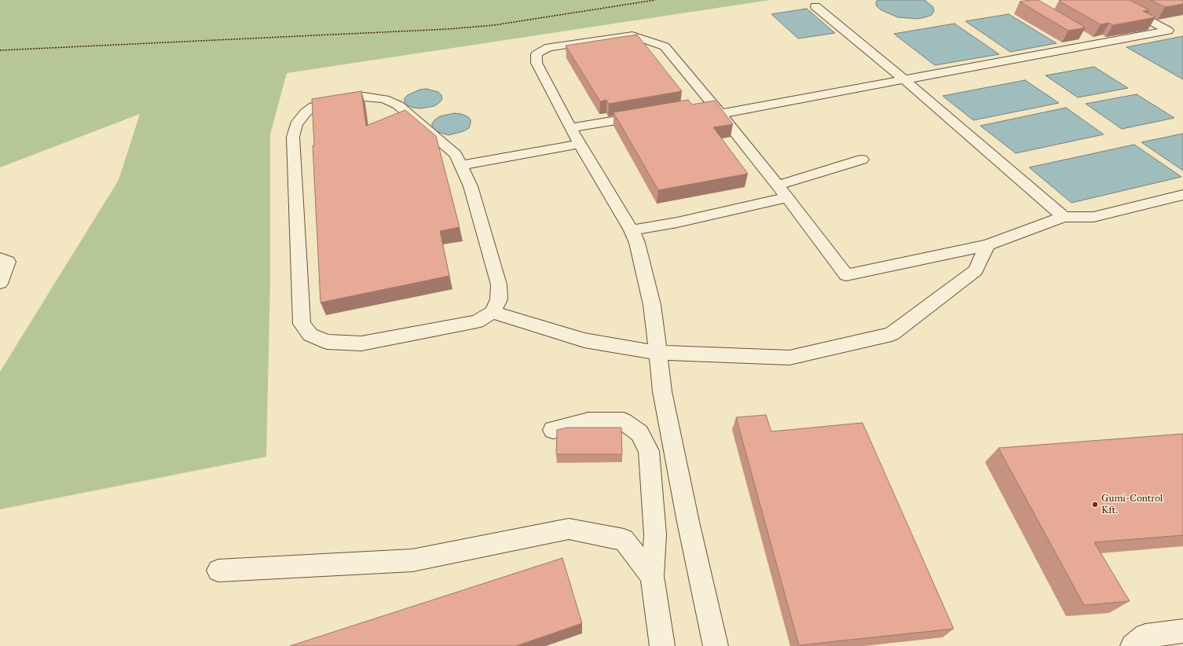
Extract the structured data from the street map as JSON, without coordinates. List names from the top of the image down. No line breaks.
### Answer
{"places":["Gumi-Control Kft."]}
